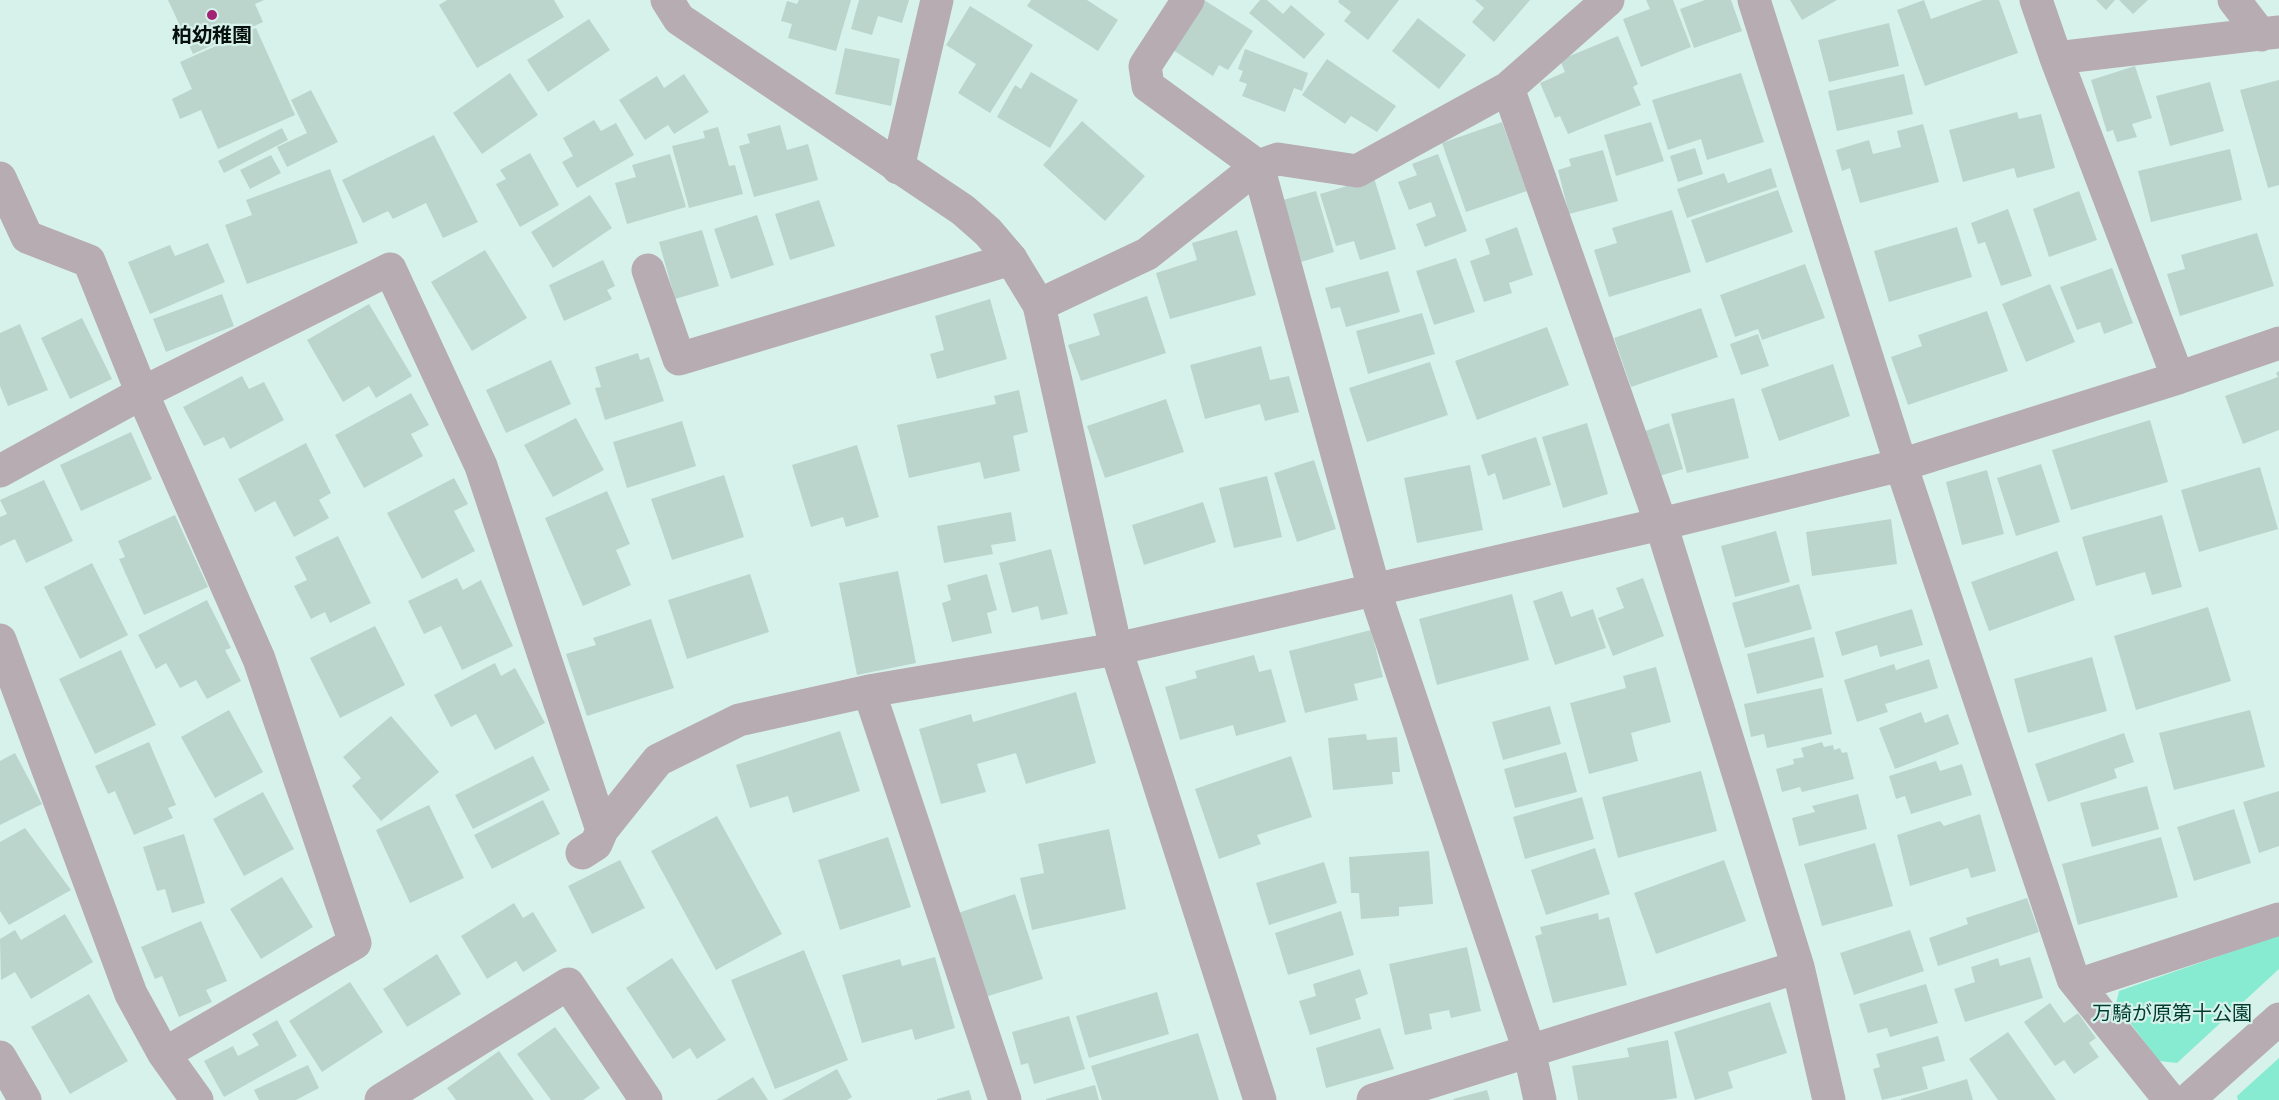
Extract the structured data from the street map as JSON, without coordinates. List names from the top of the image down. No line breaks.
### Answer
{"parks":["万騎が原第十公園"],"places":["柏幼稚園"]}
